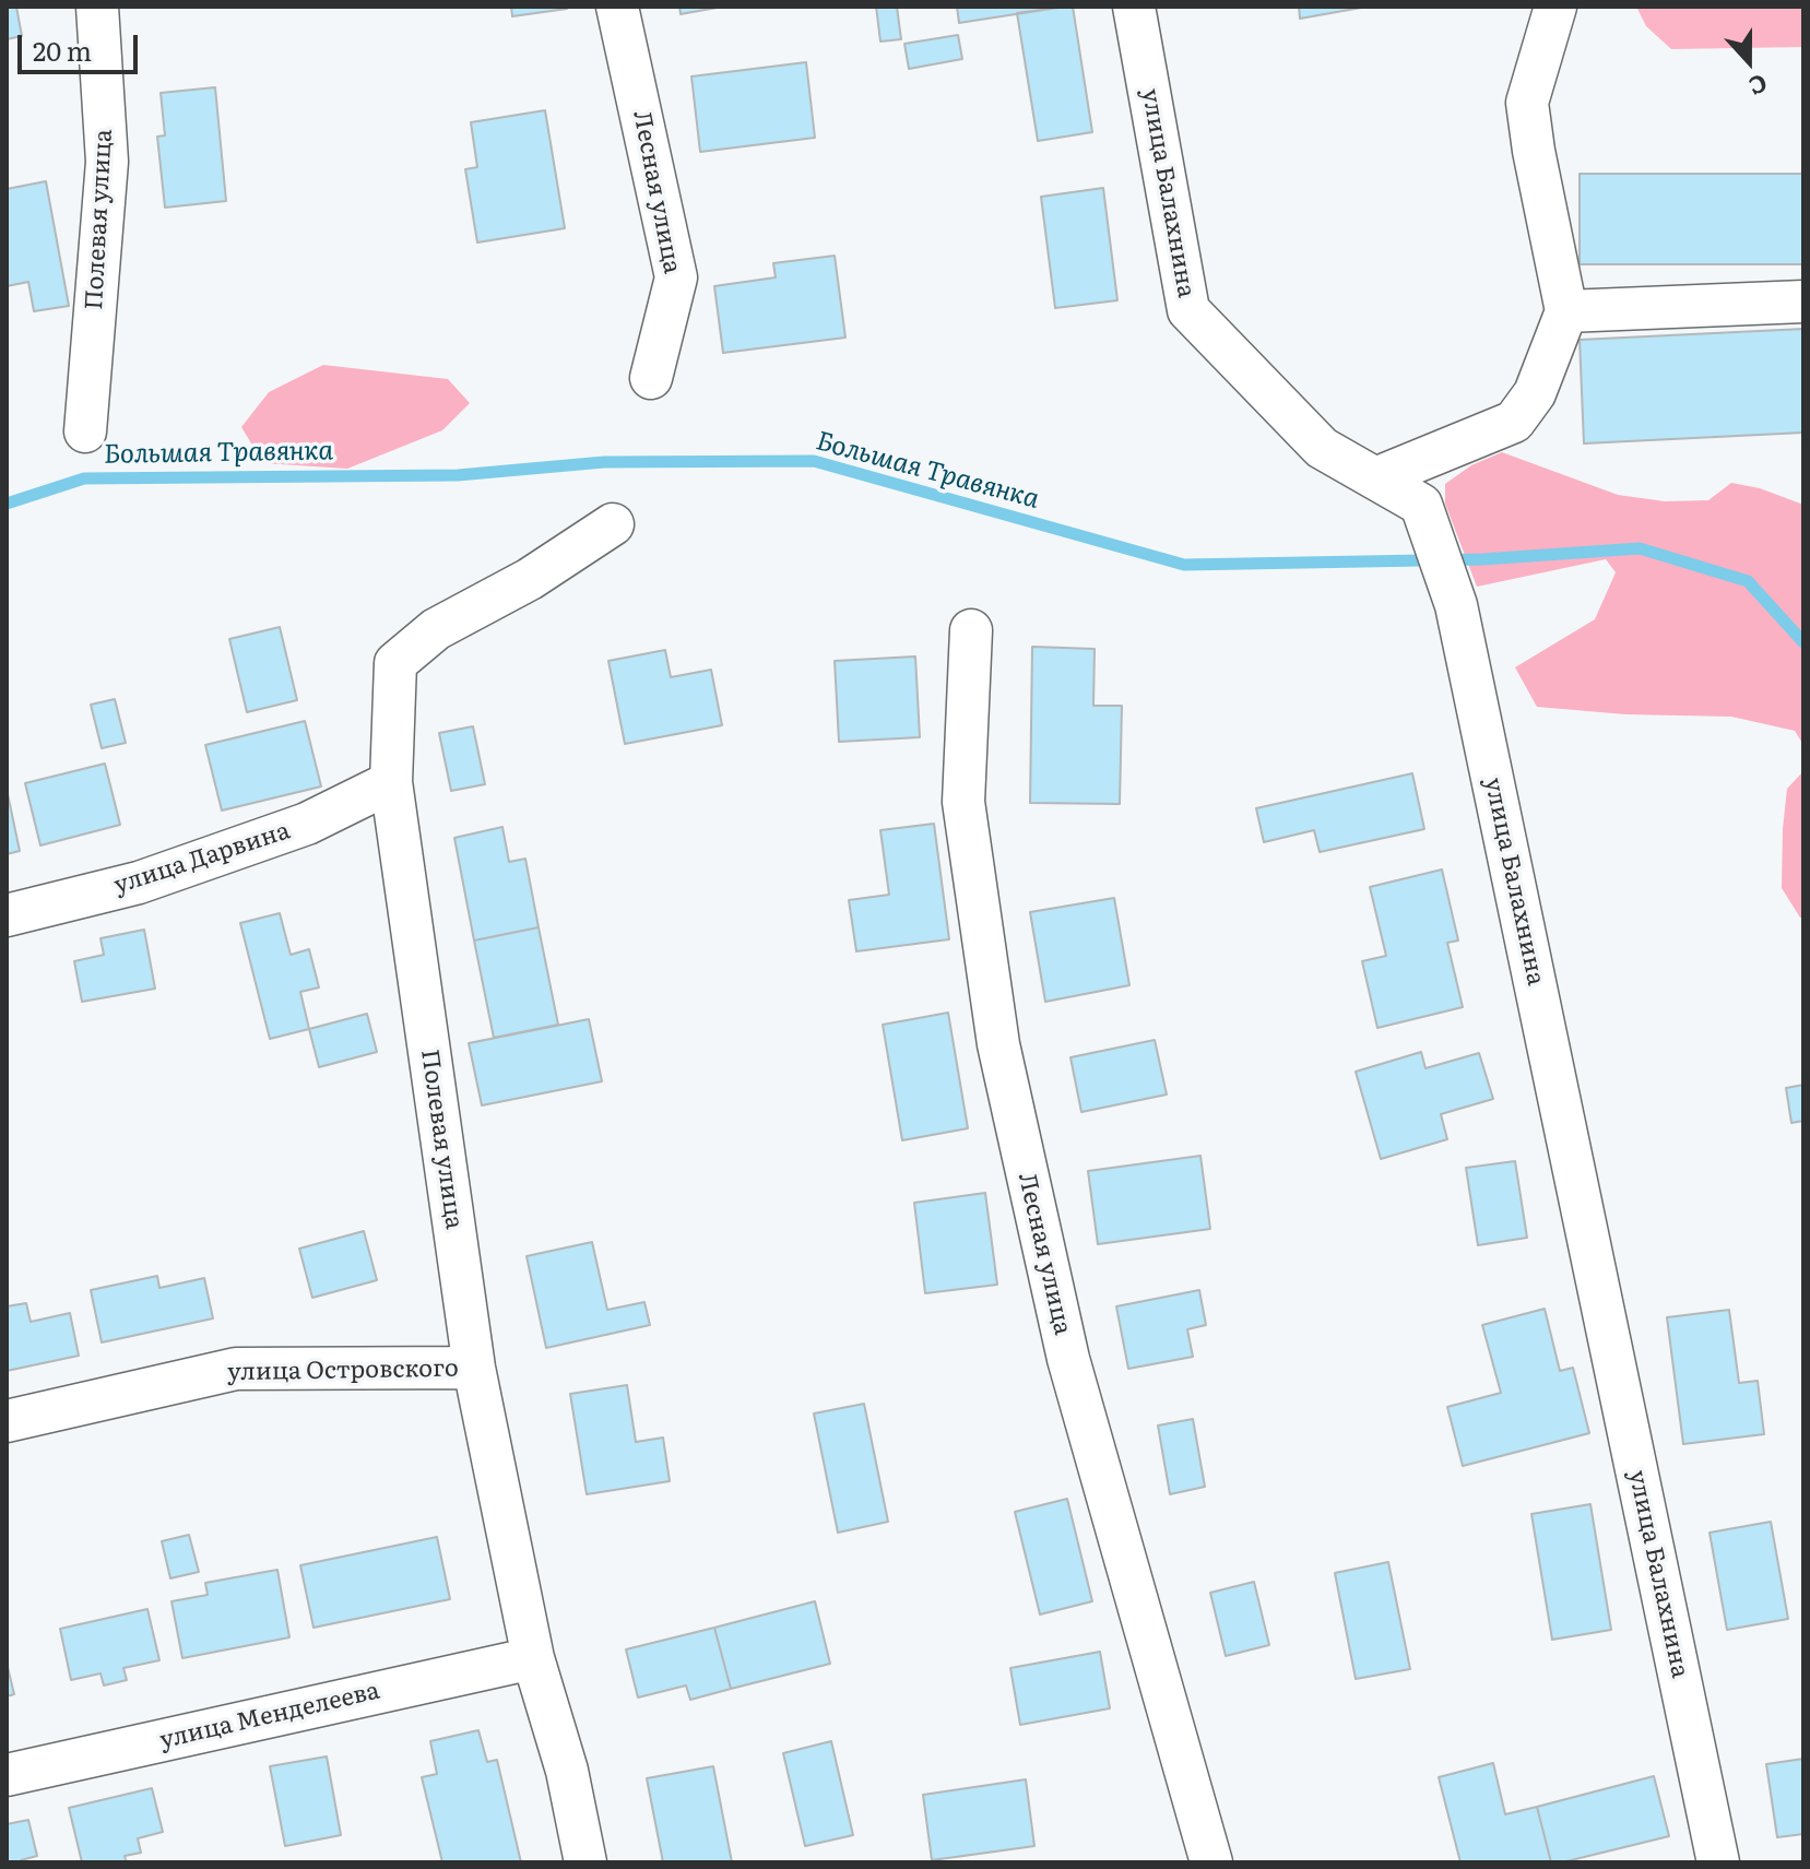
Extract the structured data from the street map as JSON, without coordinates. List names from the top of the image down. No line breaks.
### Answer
{"streets":{"street":["Лесная улица","улица Балахнина","Полевая улица","улица Дарвина","улица Островского","улица Менделеева"]},"crossings":[["Полевая улица","улица Дарвина"],["Полевая улица","улица Островского"],["Полевая улица","улица Менделеева"]],"water":["Большая Травянка"],"scale_bar":"20 m","north":"bottom"}
